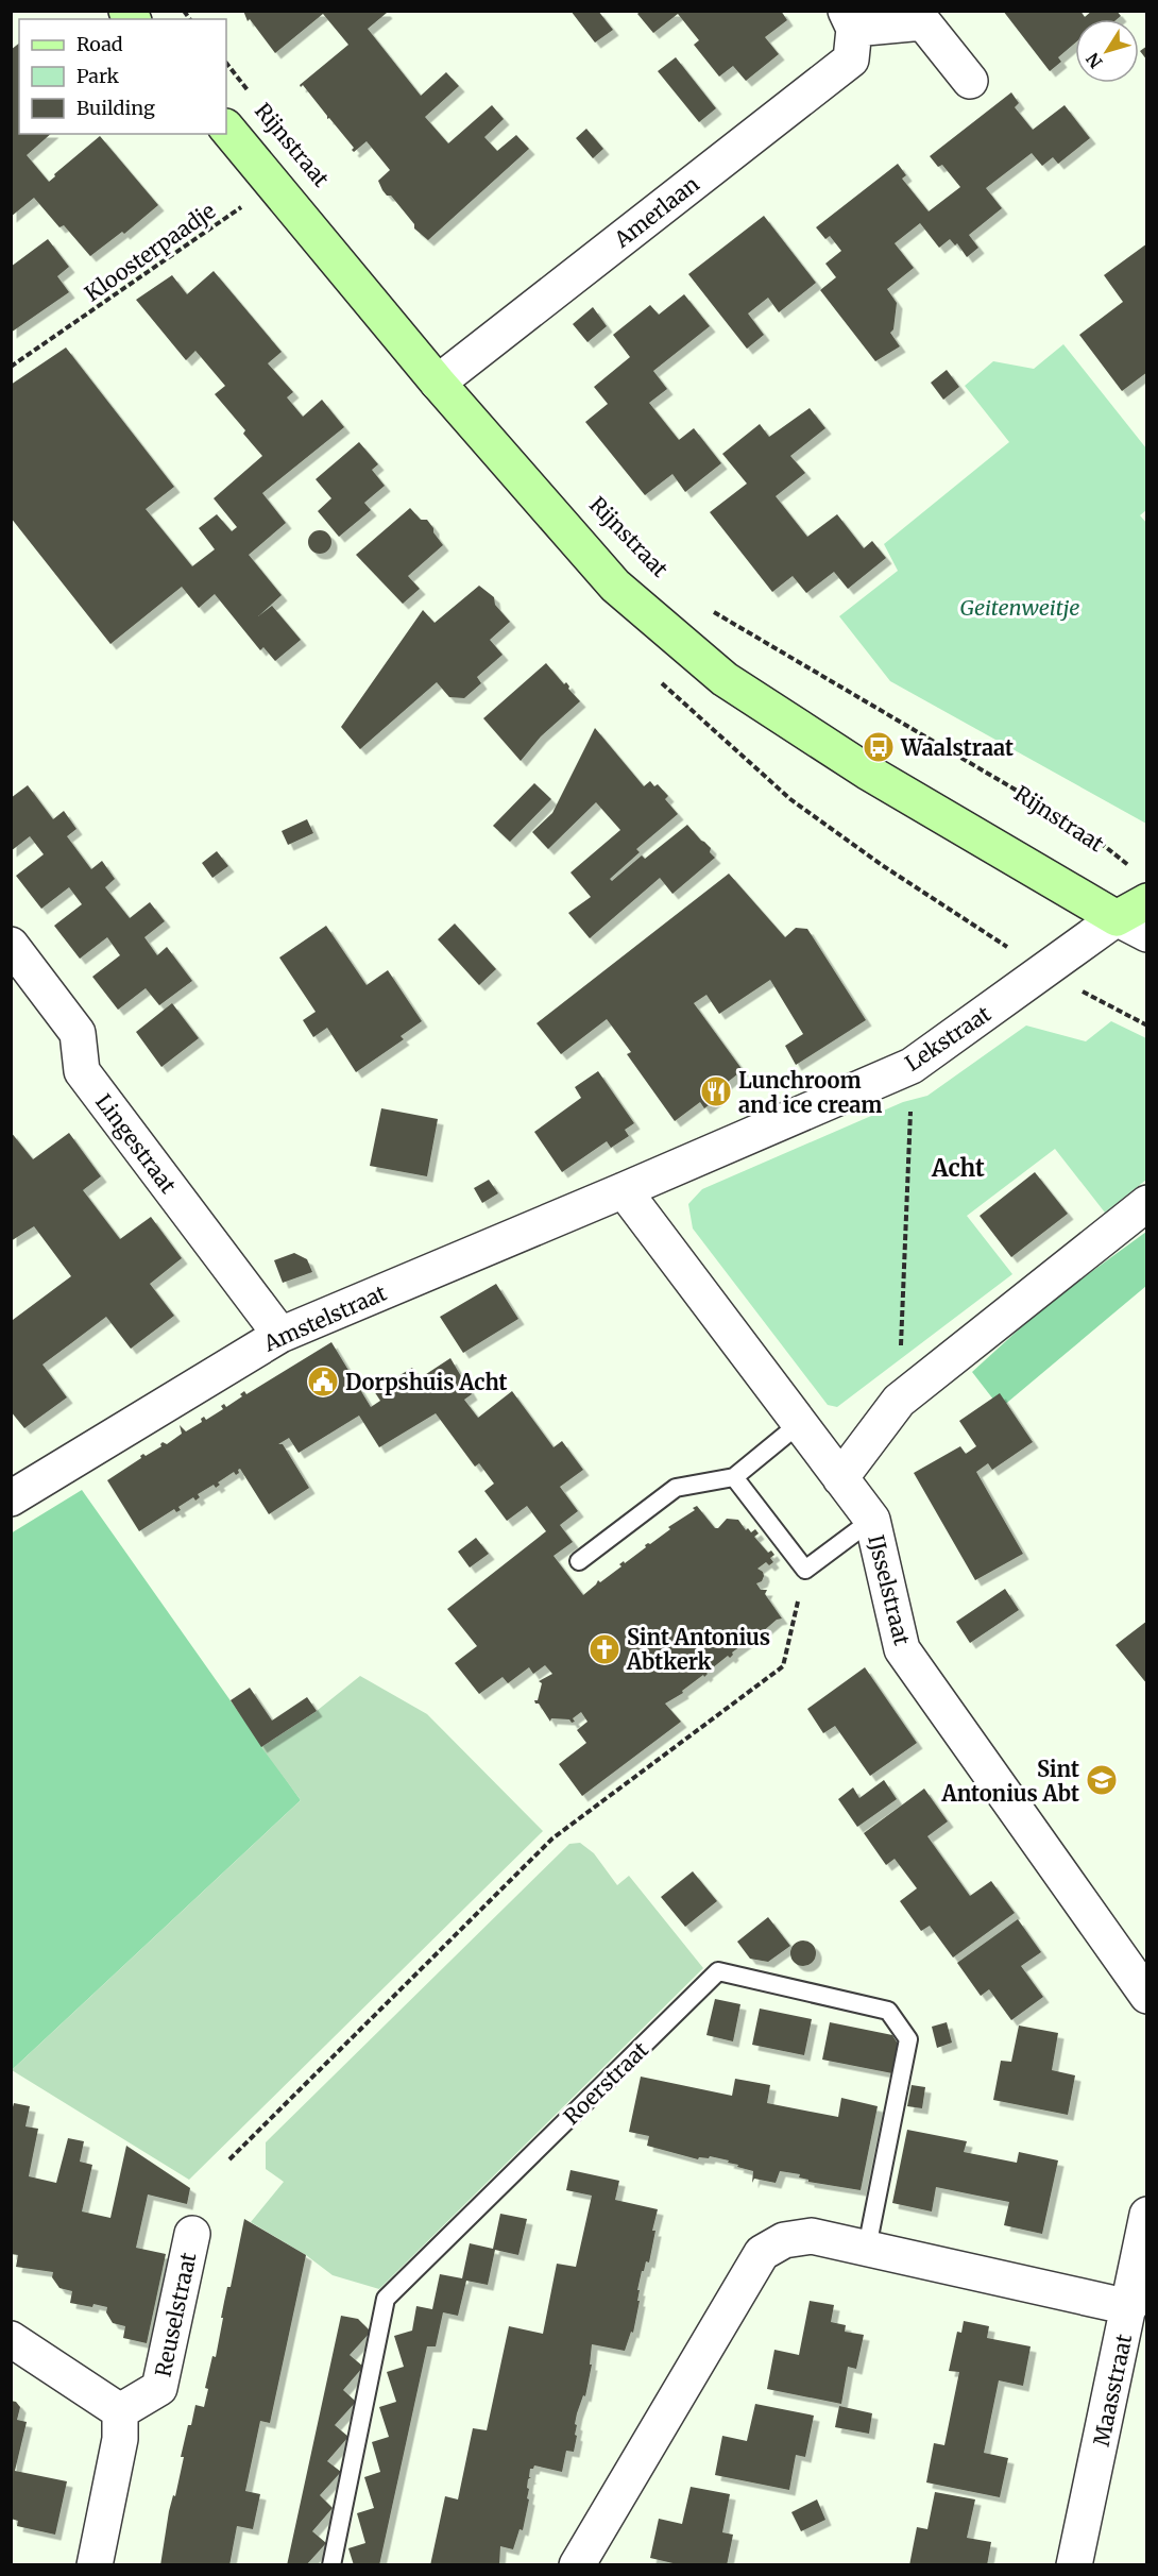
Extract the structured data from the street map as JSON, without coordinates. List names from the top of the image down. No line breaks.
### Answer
{"streets":{"street":["Rijnstraat","Amerlaan","Lekstraat","Lingestraat","Amstelstraat","IJsselstraat","Reuselstraat","Maasstraat"],"lane":["Roerstraat"],"path":["Kloosterpaadje"]},"crossings":[["Rijnstraat","Amerlaan"],["Rijnstraat","Kloosterpaadje"],["Rijnstraat","Lekstraat"],["Lekstraat","Amstelstraat"],["Lekstraat","IJsselstraat"],["Lingestraat","Amstelstraat"],["Amstelstraat","IJsselstraat"]],"districts":["Acht"],"parks":["Geitenweitje"],"places":{"bus stop":["Waalstraat"],"restaurant":["Lunchroom and ice cream"],"public building":["Dorpshuis Acht"],"church":["Sint Antonius Abtkerk"],"school or university":["Sint Antonius Abt"]},"legend":["Road","Park","Building"],"north":"bottom left"}
